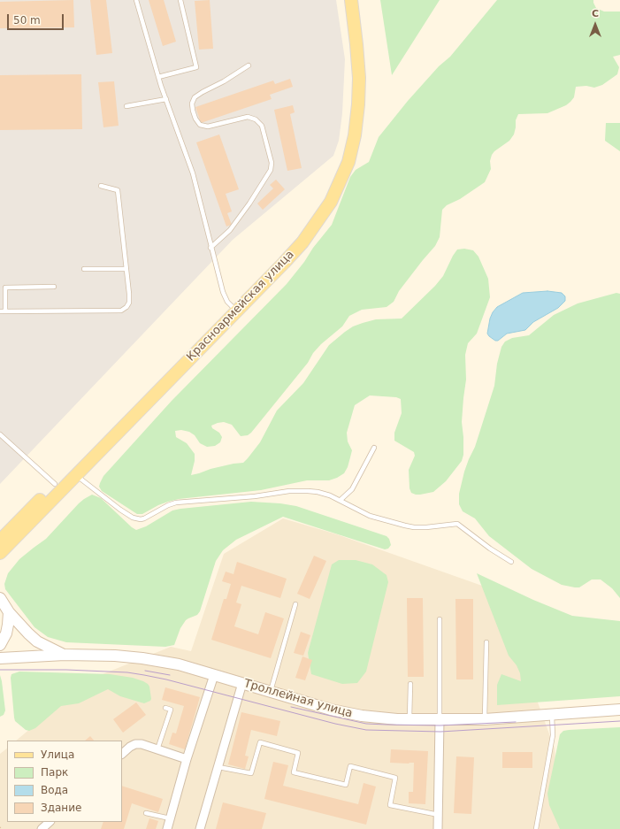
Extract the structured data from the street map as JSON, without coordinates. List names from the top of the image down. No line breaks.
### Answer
{"streets":{"main road":["Красноармейская улица"],"street":["Троллейная улица"]},"legend":["Улица","Парк","Вода","Здание"],"scale_bar":"50 m","north":"top"}
